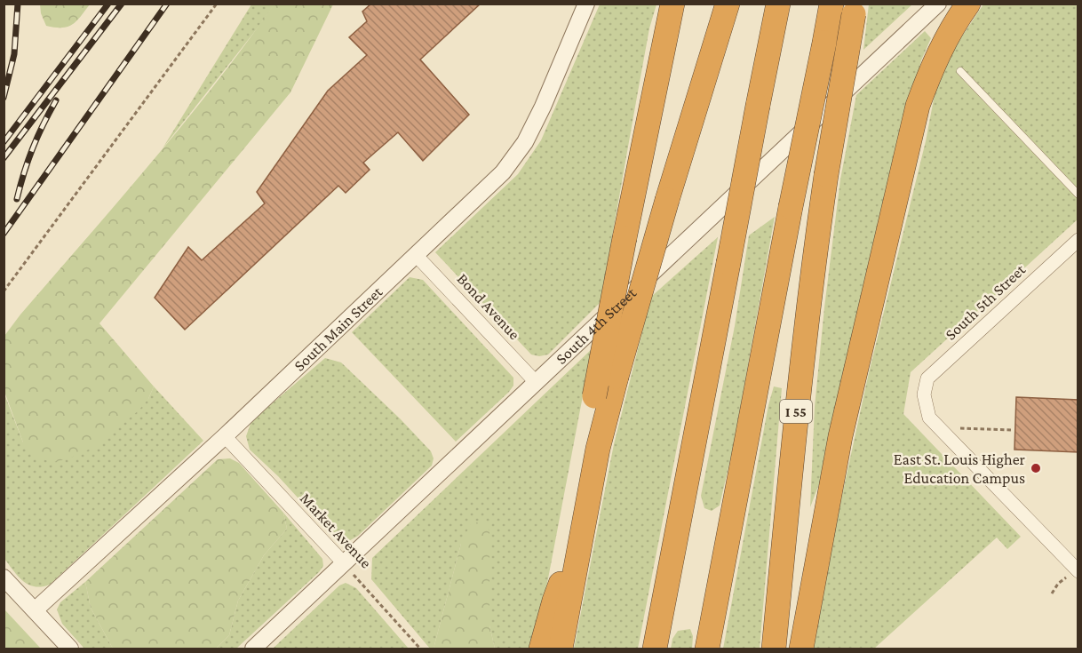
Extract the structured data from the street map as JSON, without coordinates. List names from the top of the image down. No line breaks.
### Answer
{"streets":{"highway":["I 55"],"street":["South 5th Street","Bond Avenue","South 4th Street","South Main Street","Market Avenue"]},"crossings":[["Bond Avenue","South 4th Street"],["Bond Avenue","South Main Street"],["South 4th Street","Market Avenue"],["South Main Street","Market Avenue"]],"places":["East St. Louis Higher Education Campus"]}
